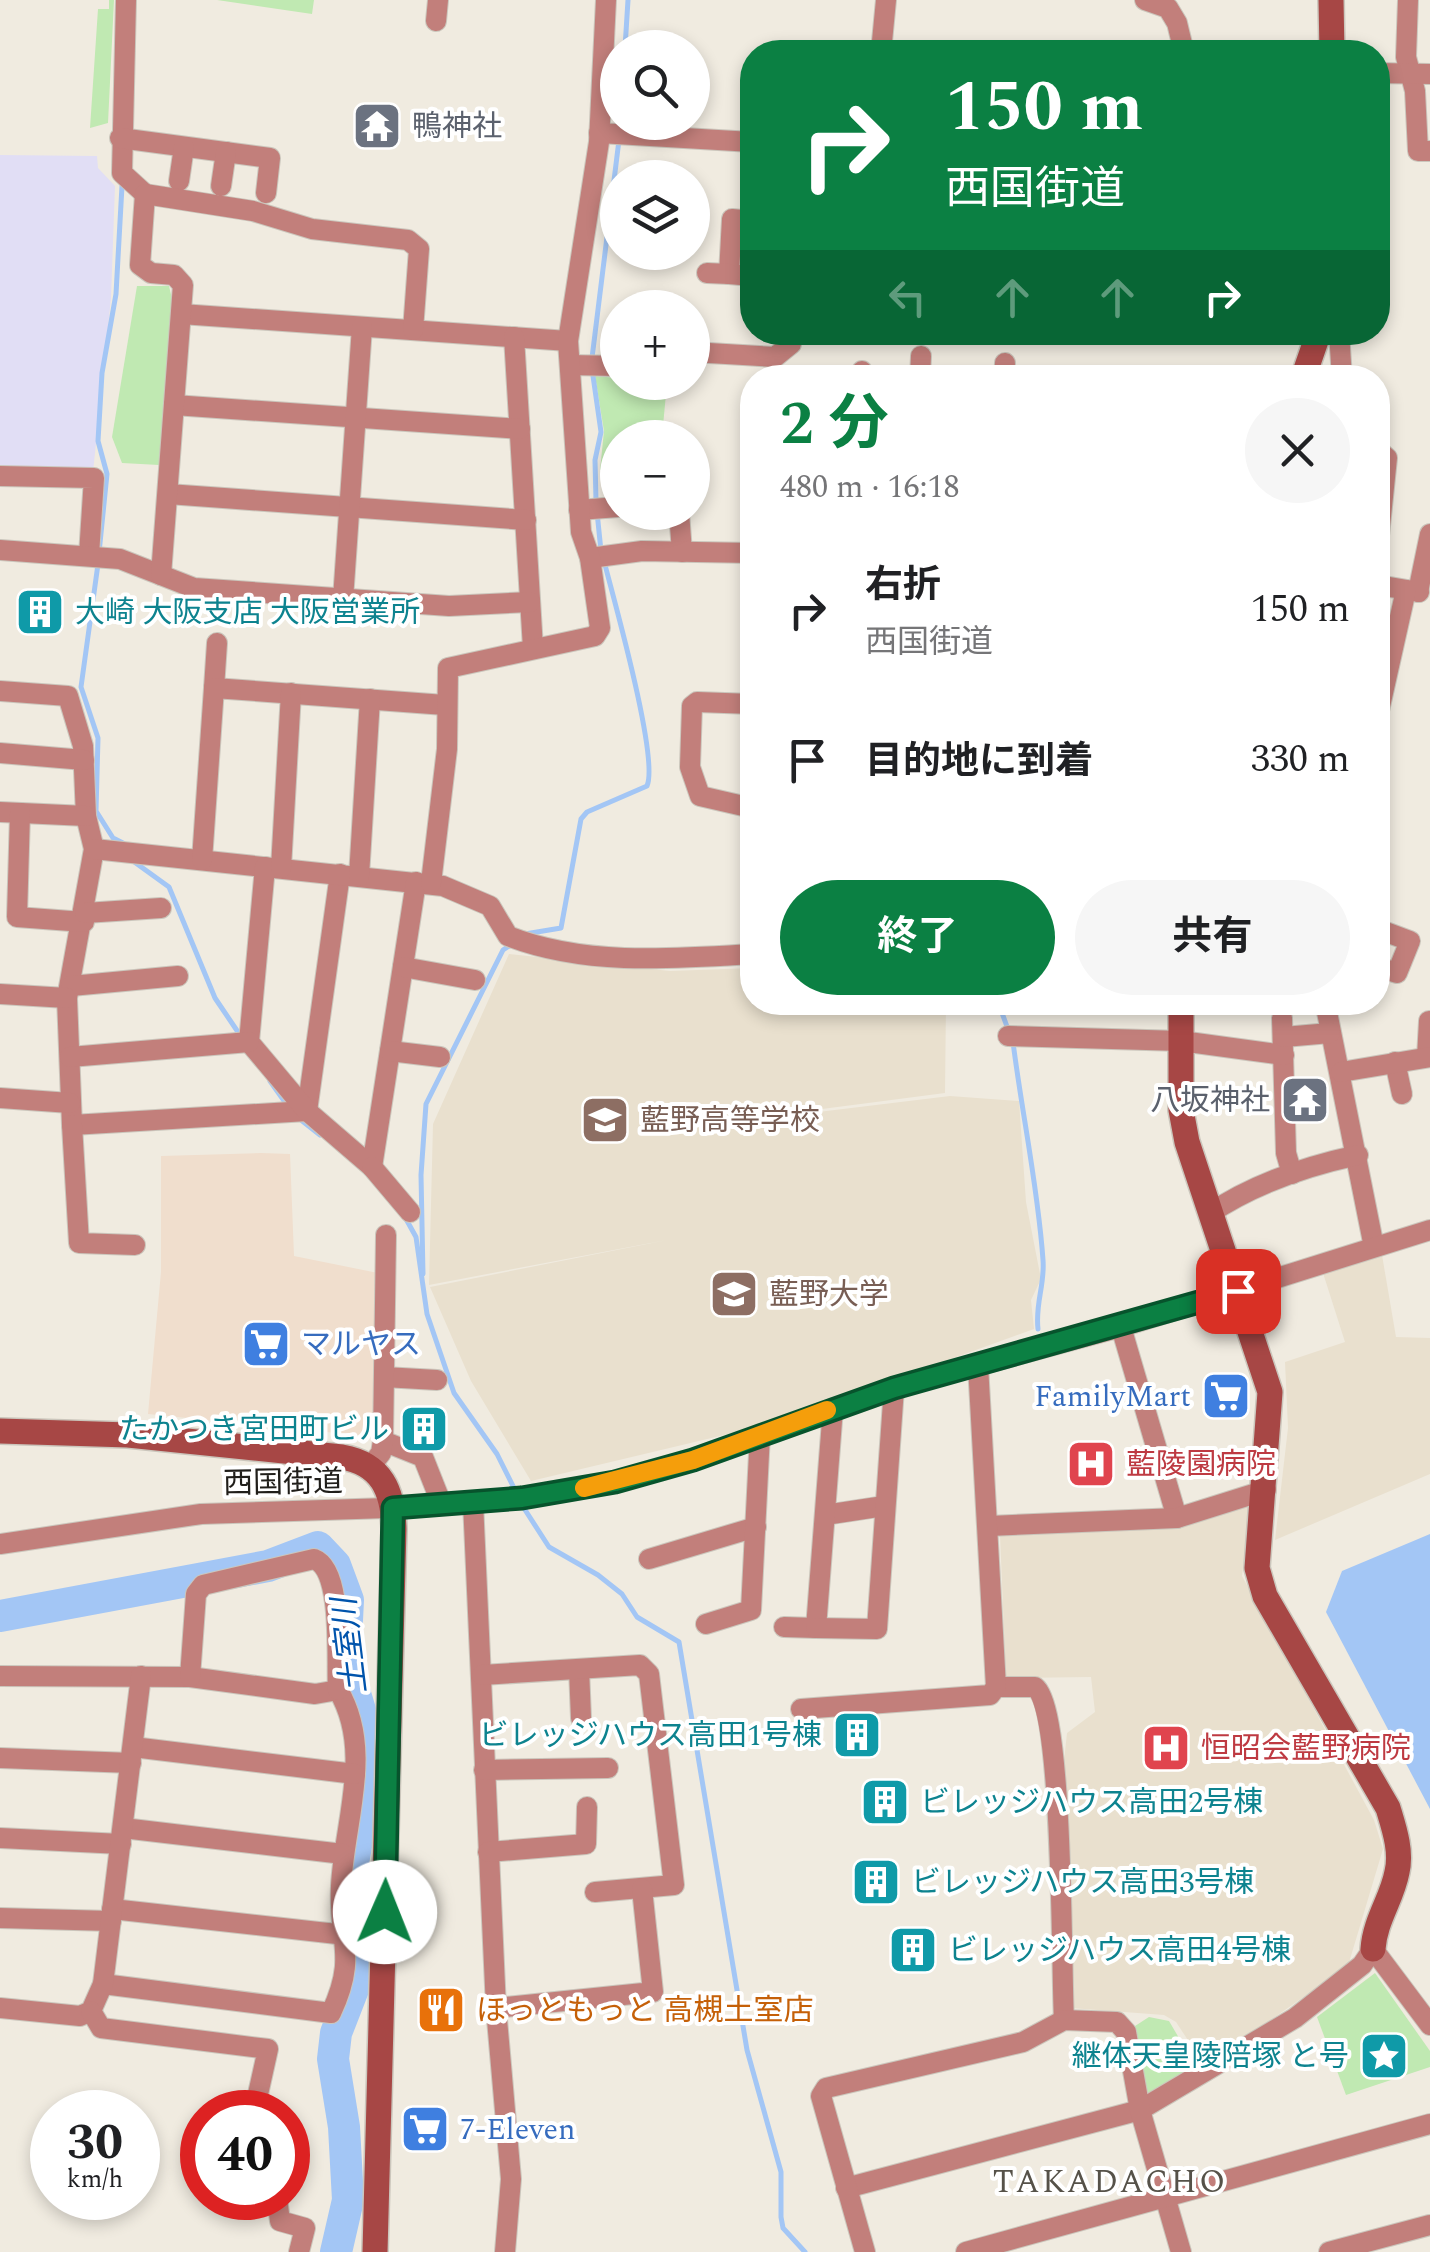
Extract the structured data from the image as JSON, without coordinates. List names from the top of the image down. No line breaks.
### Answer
{"streets":{"street":["西国街道"]},"districts":["TAKADACHO"],"water":["土室川"],"places":{"temple":["鴨神社","八坂神社"],"building":["大崎 大阪支店 大阪営業所","たかつき宮田町ビル","ビレッジハウス高田1号棟","ビレッジハウス高田2号棟","ビレッジハウス高田3号棟","ビレッジハウス高田4号棟"],"school or university":["藍野高等学校","藍野大学"],"supermarket":["マルヤス","FamilyMart","7-Eleven"],"hospital":["藍陵園病院","恒昭会藍野病院"],"restaurant":["ほっともっと 高槻土室店"],"place":["継体天皇陵陪塚 と号"]},"page":{"map_buttons":["+","−"],"turn":["150 m","西国街道"],"heading":["2 分","480 m · 16:18"],"list":[{"name":"右折","note":"西国街道","value":"150 m"},{"name":"目的地に到着","value":"330 m"}],"buttons":["終了","共有"],"speed":"30 km/h","limit":"40"}}
